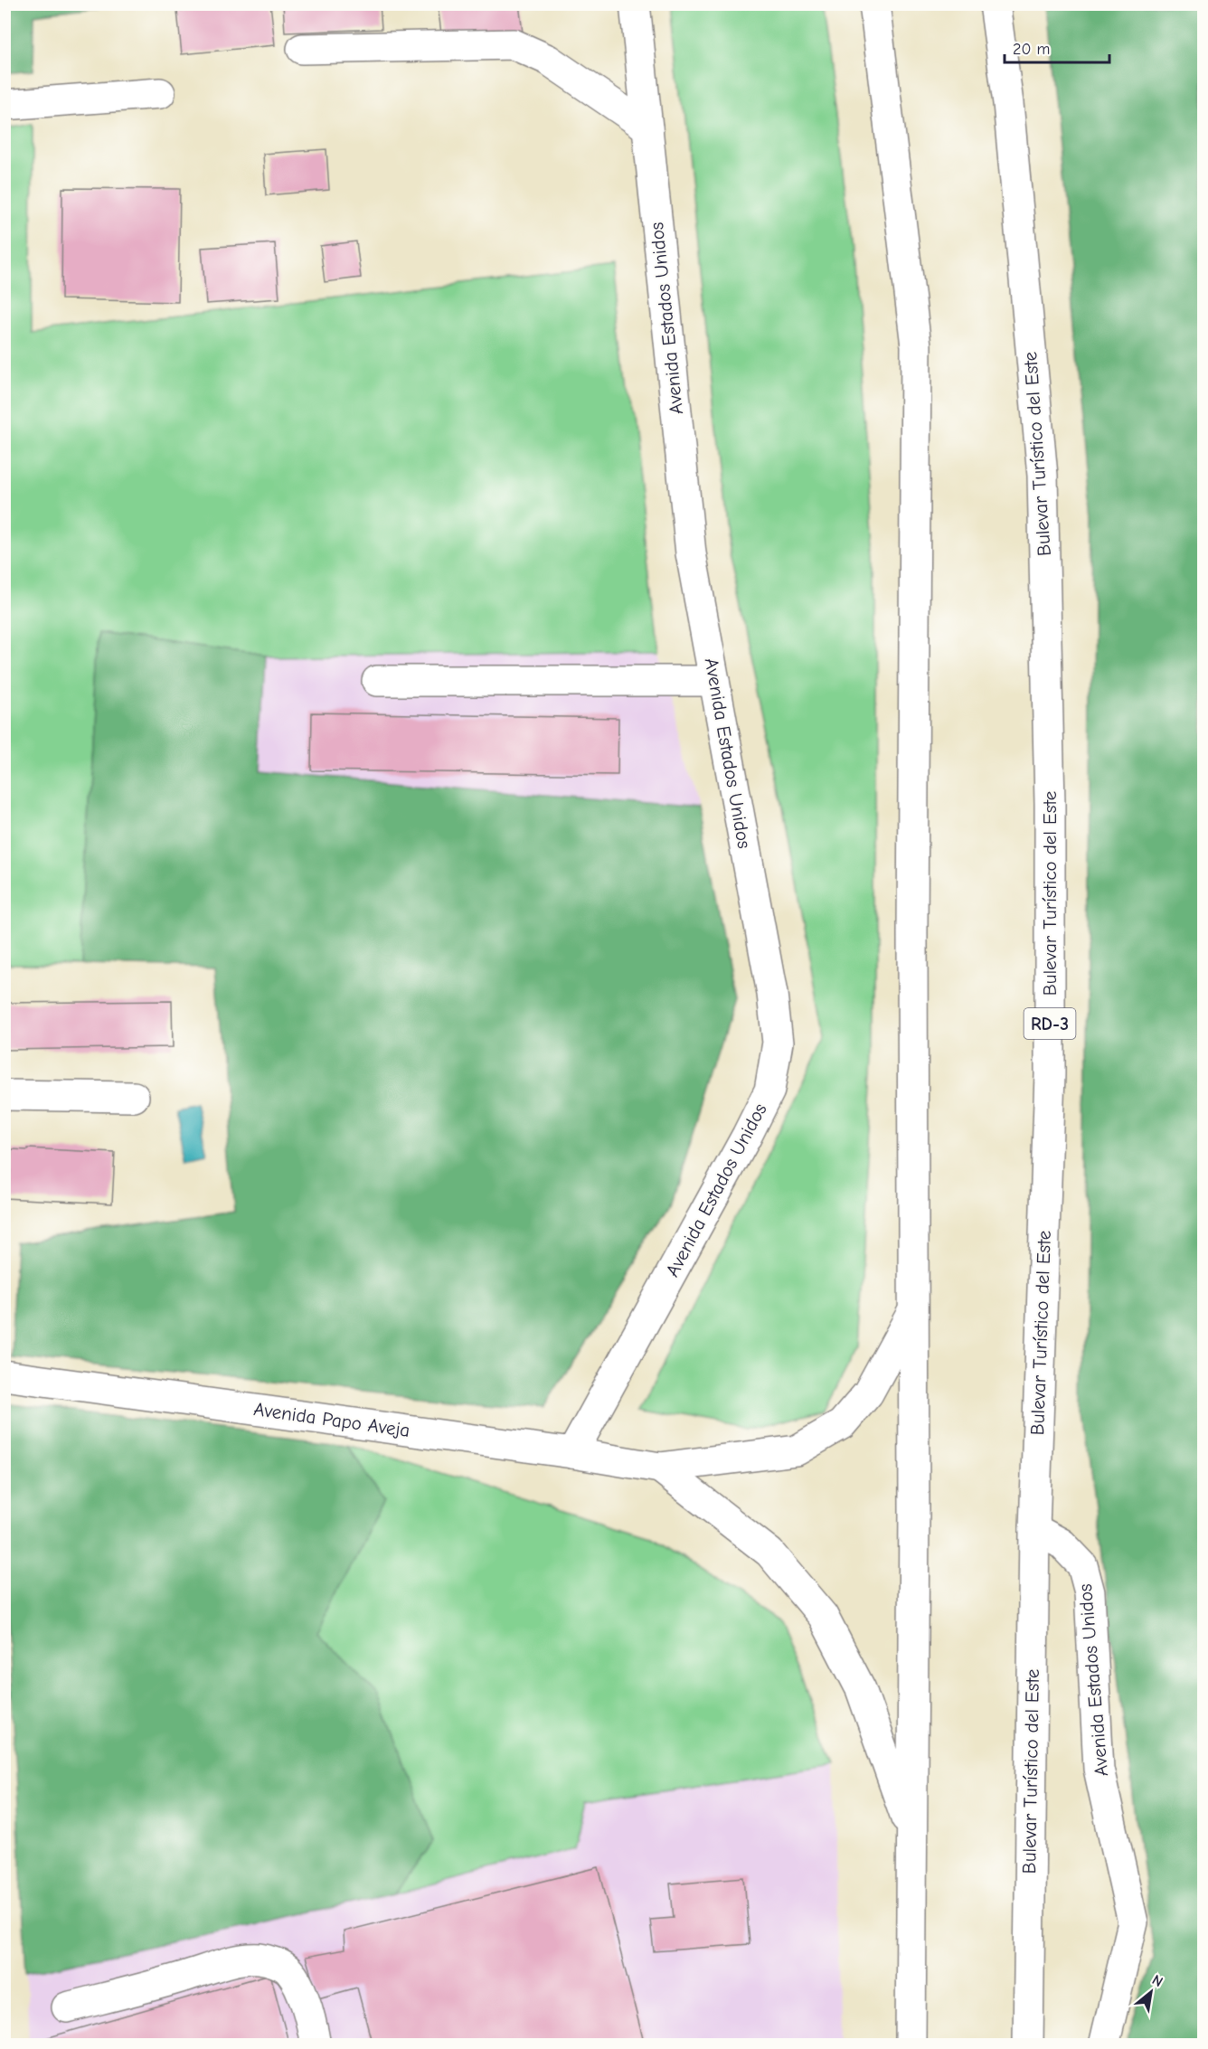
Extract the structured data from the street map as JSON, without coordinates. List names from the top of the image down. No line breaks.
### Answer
{"streets":{"main road":["Avenida Estados Unidos","Bulevar Turístico del Este","RD-3","Avenida Papo Aveja"]},"crossings":[["Avenida Estados Unidos","Bulevar Turístico del Este"],["Avenida Estados Unidos","Avenida Papo Aveja"]],"scale_bar":"20 m","north":"top right"}
